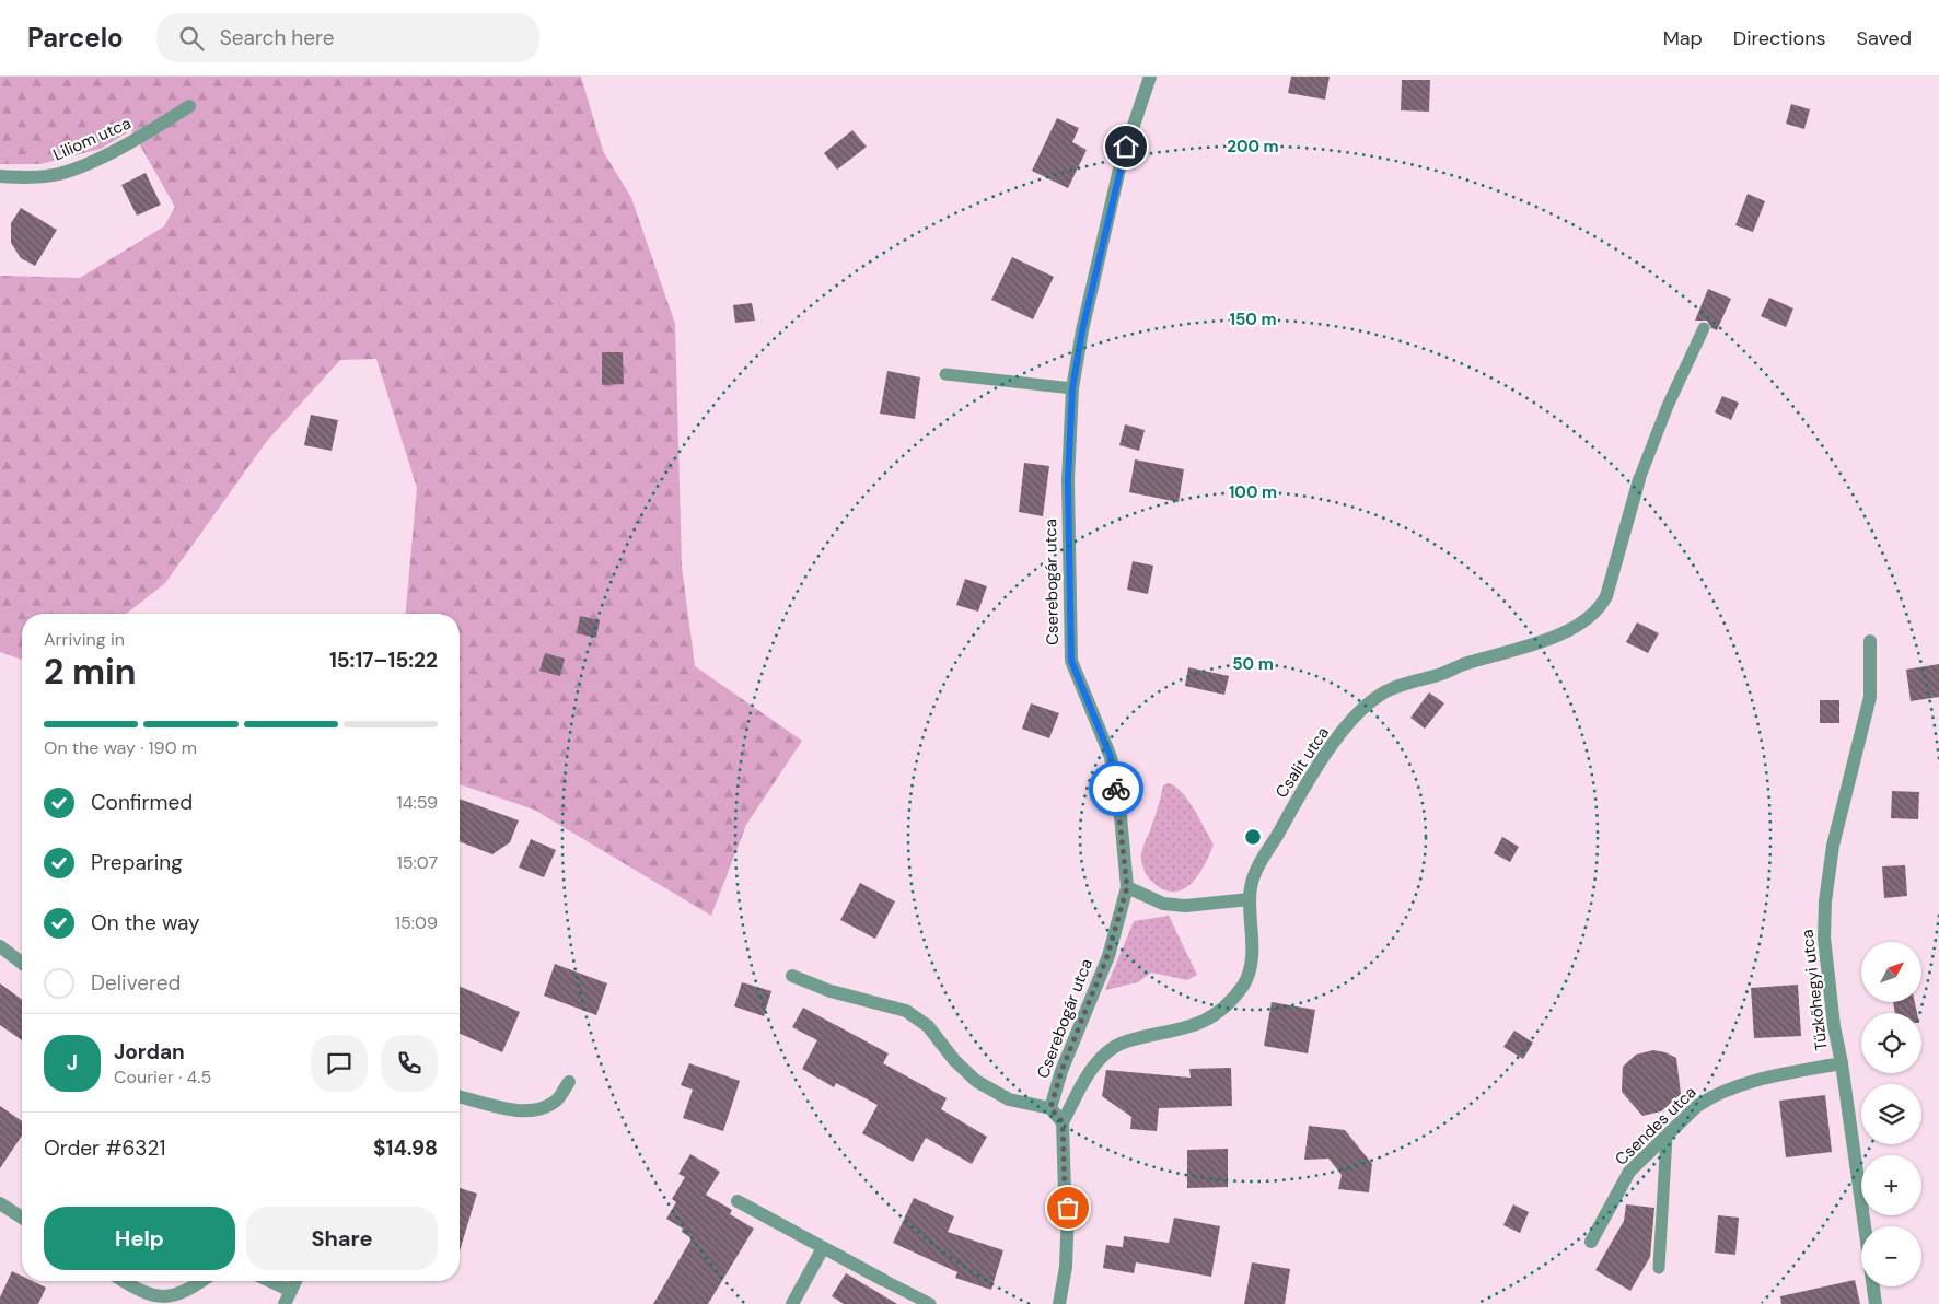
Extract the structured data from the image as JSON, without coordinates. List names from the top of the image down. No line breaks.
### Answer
{"streets":{"street":["Liliom utca","Cserebogár utca","Csalit utca","Tűzkőhegyi utca","Csendes utca"]},"crossings":[["Tűzkőhegyi utca","Csendes utca"]],"north":"top right","page":{"header":"Parcelo","search":"Search here","nav":["Map","Directions","Saved"],"heading":["2 min","Arriving in","15:17–15:22"],"panel":["Jordan","Courier · 4.5","Order #6321","$14.98"],"bar":"On the way · 190 m","list":[["Confirmed","14:59"],["Preparing","15:07"],["On the way","15:09"],"Delivered"],"map_buttons":["+","−"],"round":"J","buttons":["Help","Share"]},"rings":["200 m","150 m","100 m","50 m"]}
